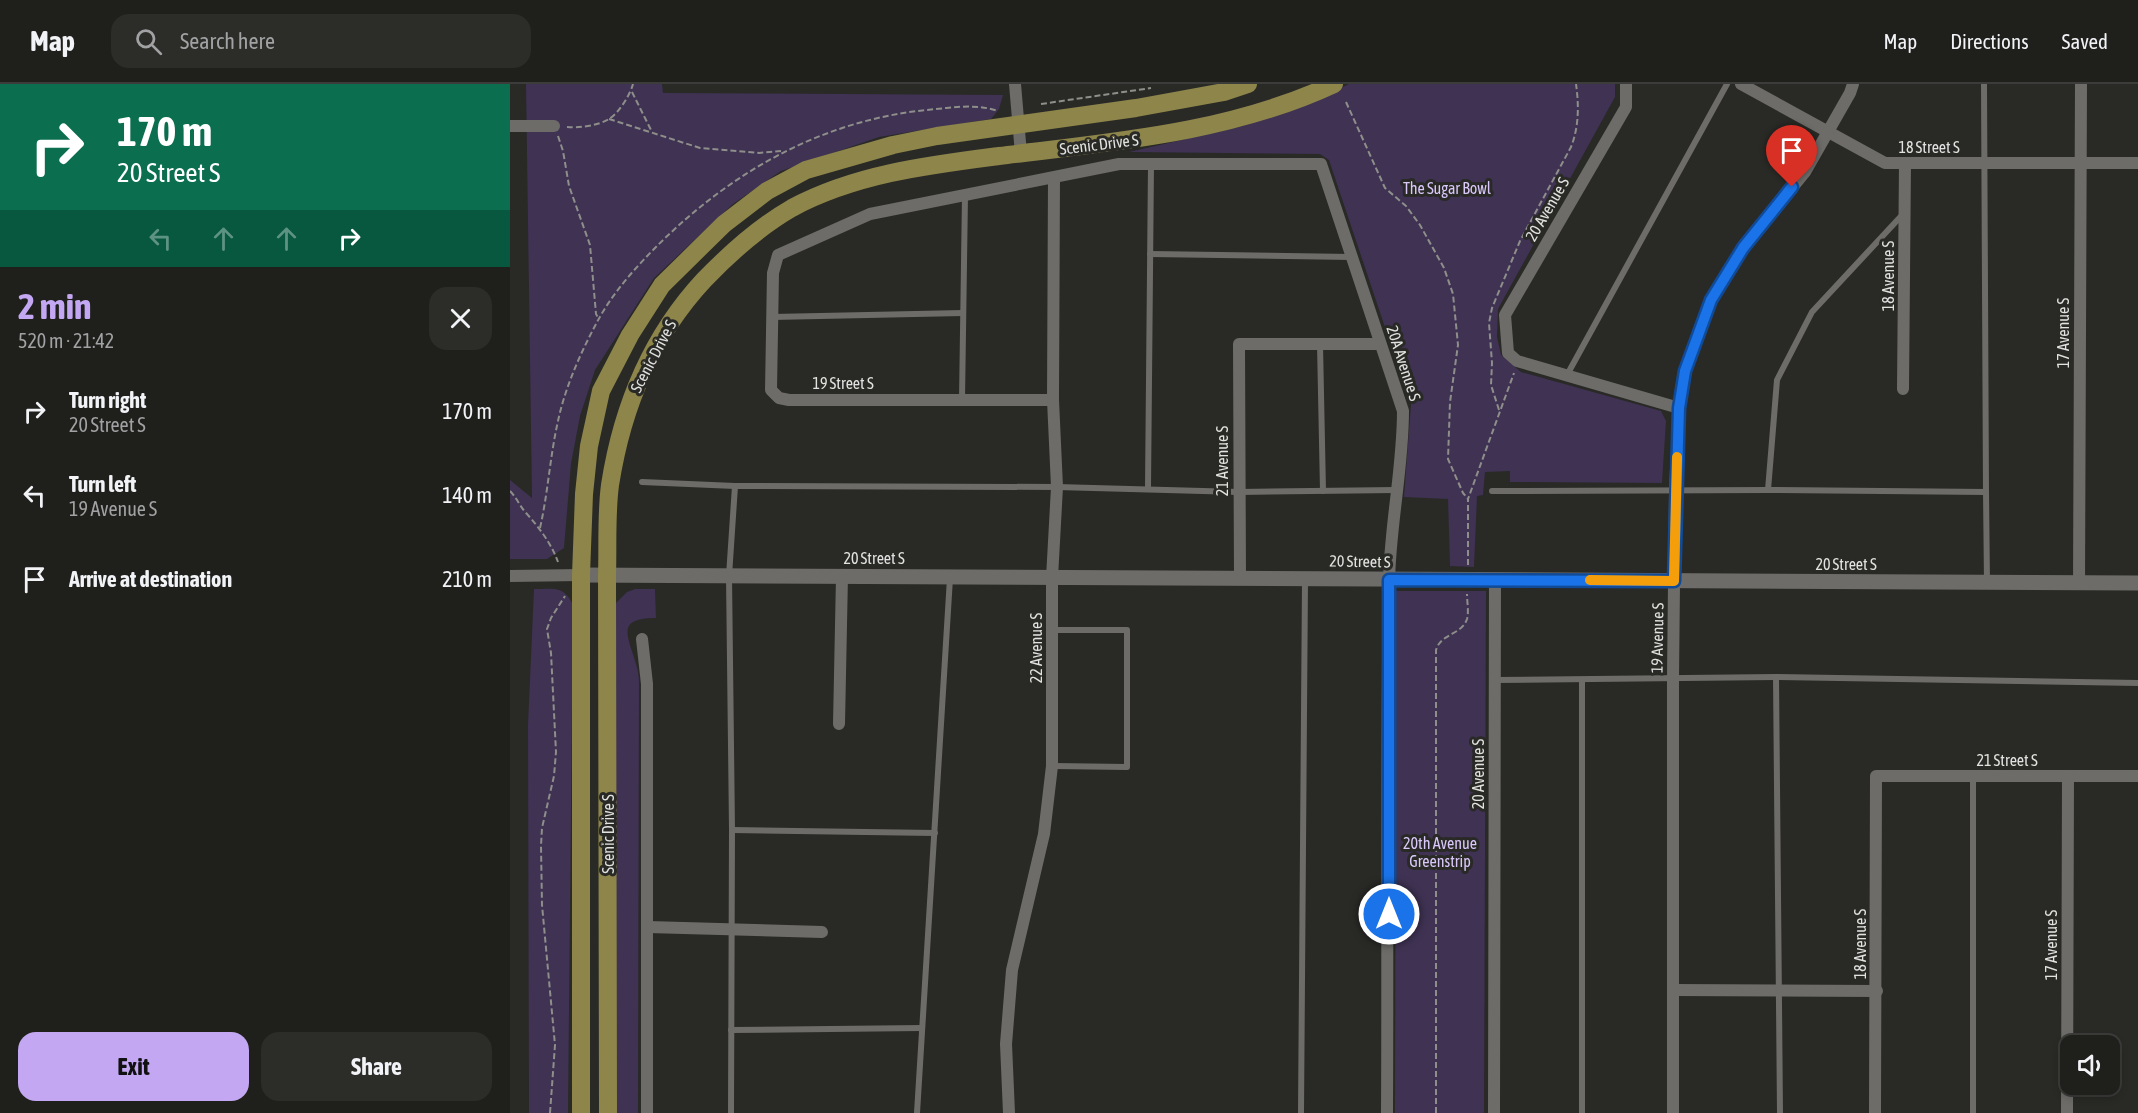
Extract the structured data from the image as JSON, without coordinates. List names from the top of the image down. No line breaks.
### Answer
{"streets":{"main road":["Scenic Drive S"],"street":["18 Street S","20 Avenue S","18 Avenue S","17 Avenue S","20A Avenue S","19 Street S","21 Avenue S","20 Street S","19 Avenue S","22 Avenue S","21 Street S"]},"crossings":[["Scenic Drive S","20A Avenue S"],["Scenic Drive S","19 Street S"],["Scenic Drive S","20 Street S"],["Scenic Drive S","22 Avenue S"],["18 Street S","18 Avenue S"],["18 Street S","17 Avenue S"],["18 Street S","19 Avenue S"],["20 Avenue S","20 Street S"],["18 Avenue S","21 Street S"],["17 Avenue S","20 Street S"],["17 Avenue S","21 Street S"],["20A Avenue S","20 Street S"],["19 Street S","22 Avenue S"],["21 Avenue S","20 Street S"],["20 Street S","19 Avenue S"],["20 Street S","22 Avenue S"]],"parks":["The Sugar Bowl","20th Avenue Greenstrip"],"page":{"header":"Map","search":"Search here","nav":["Map","Directions","Saved"],"turn":["170 m","20 Street S"],"heading":["2 min","520 m · 21:42"],"list":[{"name":"Turn right","note":"20 Street S","value":"170 m"},{"name":"Turn left","note":"19 Avenue S","value":"140 m"},{"name":"Arrive at destination","value":"210 m"}],"buttons":["Exit","Share"]}}
